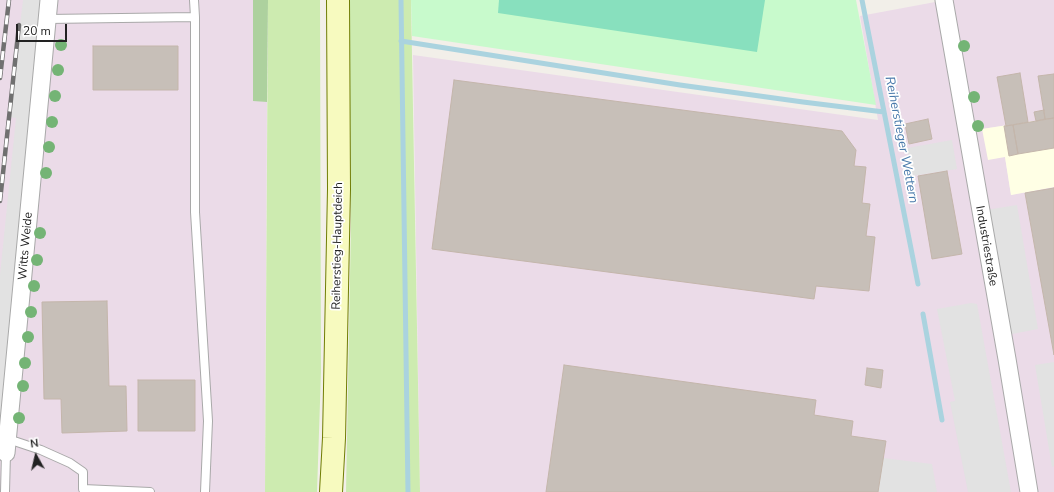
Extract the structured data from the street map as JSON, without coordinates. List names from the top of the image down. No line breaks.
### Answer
{"streets":{"main road":["Reiherstieg-Hauptdeich"],"street":["Witts Weide","Industriestraße"]},"water":["Reiherstieger Wettern"],"scale_bar":"20 m","north":"top"}
